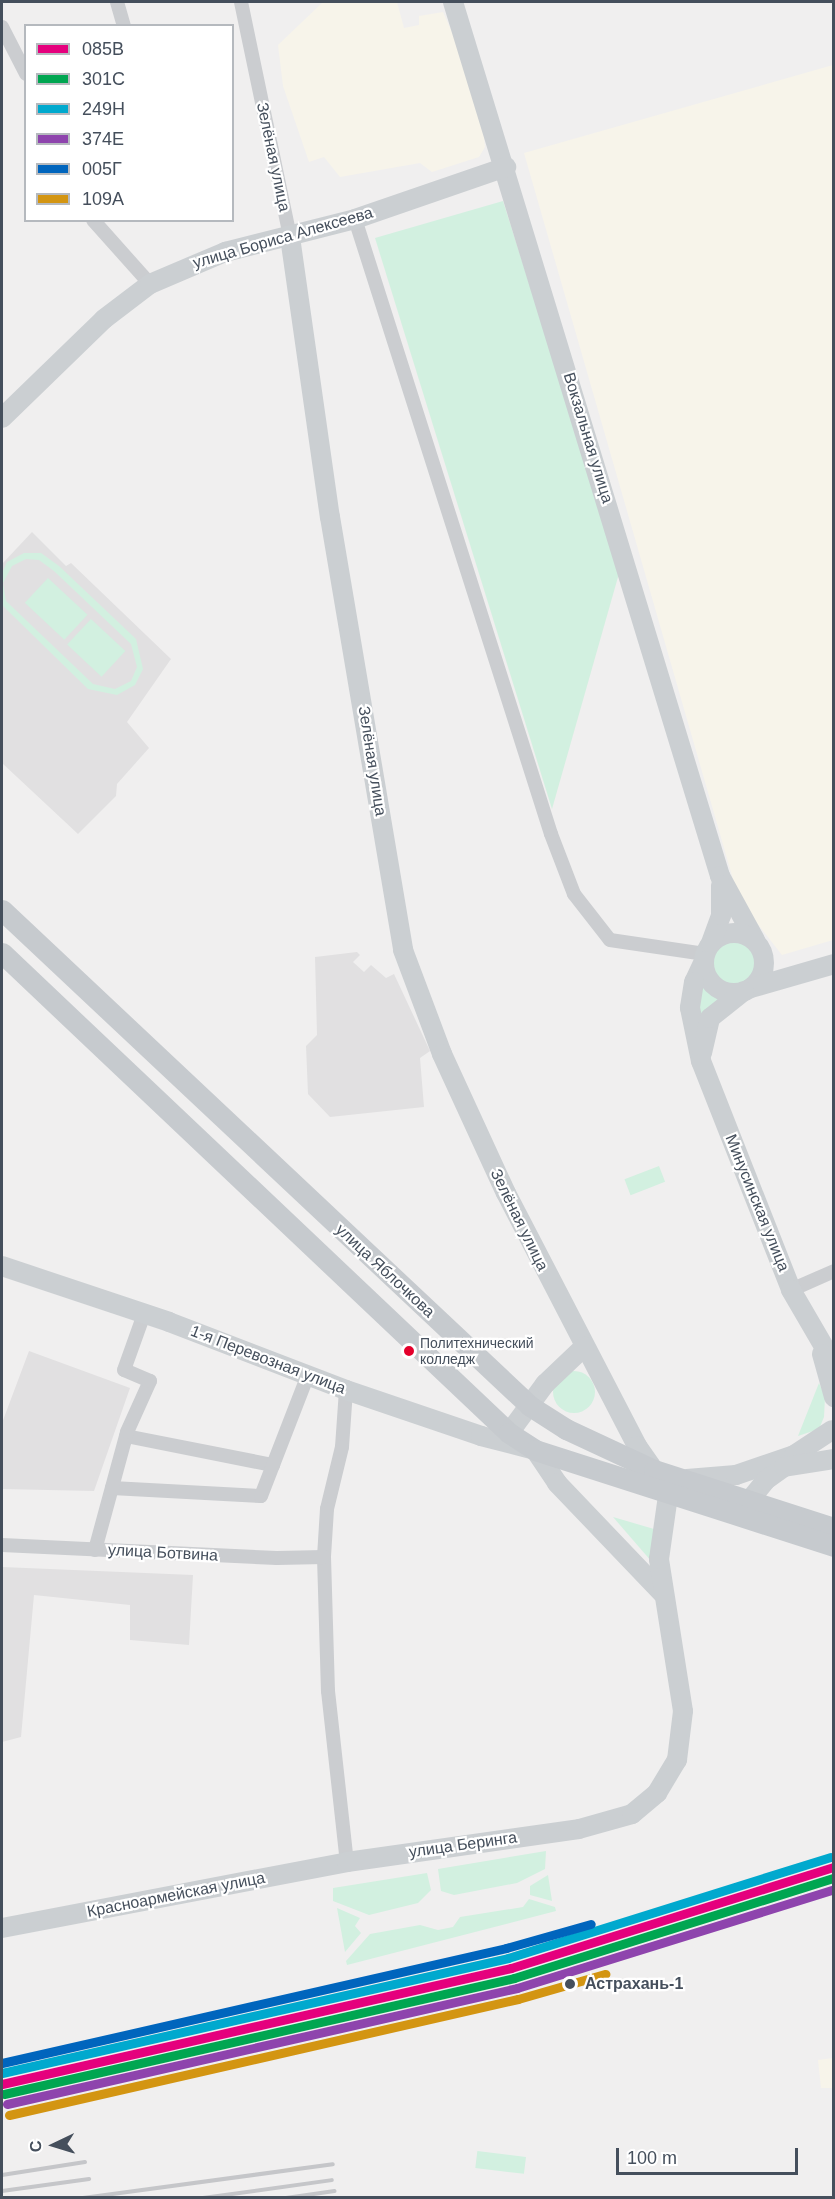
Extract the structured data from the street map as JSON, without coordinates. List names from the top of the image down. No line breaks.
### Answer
{"streets":{"main road":["Зелёная улица","улица Бориса Алексеева","Вокзальная улица","Минусинская улица","улица Яблочкова","1-я Перевозная улица","улица Беринга","Красноармейская улица"],"street":["улица Ботвина"]},"crossings":[["Зелёная улица","улица Бориса Алексеева"],["Зелёная улица","улица Яблочкова"],["улица Бориса Алексеева","Вокзальная улица"],["Вокзальная улица","Минусинская улица"],["улица Яблочкова","1-я Перевозная улица"],["улица Яблочкова","улица Беринга"],["улица Беринга","Красноармейская улица"]],"places":["Политехнический колледж","Астрахань-1"],"lines":["transit line 249Н","transit line 085В","transit line 301С","transit line 374Е","transit line 005Г","transit line 109А"],"legend":["085В","301С","249Н","374Е","005Г","109А"],"scale_bar":"100 m","north":"left"}
